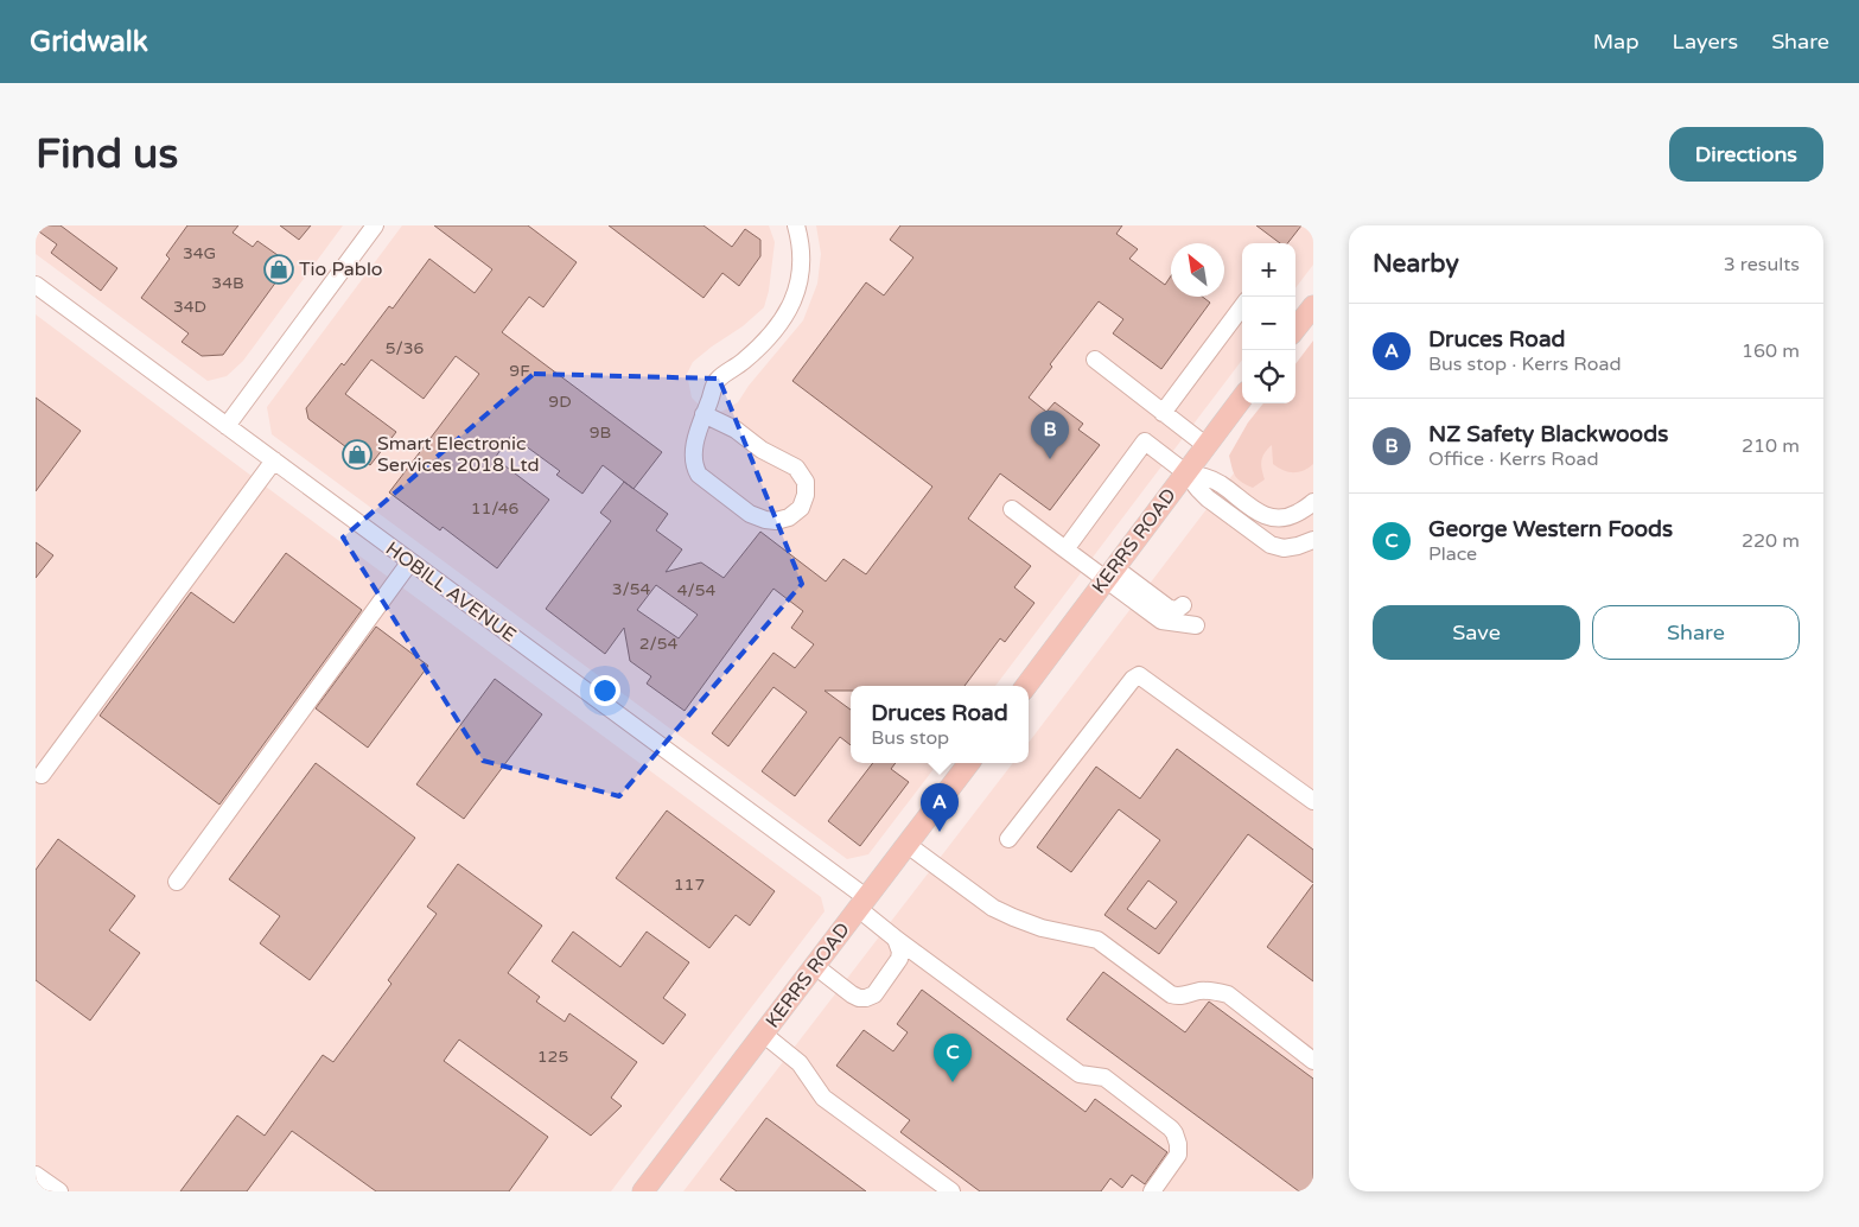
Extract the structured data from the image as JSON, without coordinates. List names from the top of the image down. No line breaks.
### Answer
{"streets":{"main road":["KERRS ROAD"],"street":["HOBILL AVENUE"]},"crossings":[["KERRS ROAD","HOBILL AVENUE"]],"places":{"shop":["Tio Pablo","Smart Electronic Services 2018 Ltd"]},"house_numbers":["34G","34B","34D","5/36","9F","9D","9B","11/46","3/54","4/54","2/54","117","125"],"north":"top left","page":{"header":"Gridwalk","nav":["Map","Layers","Share"],"buttons":["Directions",["Save","Share"]],"title":"Find us","heading":["Nearby","3 results"],"map_buttons":["+","−"],"list":[{"mark":"A","name":"Druces Road","note":"Bus stop · Kerrs Road","value":"160 m"},{"mark":"B","name":"NZ Safety Blackwoods","note":"Office · Kerrs Road","value":"210 m"},{"mark":"C","name":"George Western Foods","note":"Place","value":"220 m"}],"pins":["B","A","C"],"popup":["Druces Road","Bus stop"]}}
